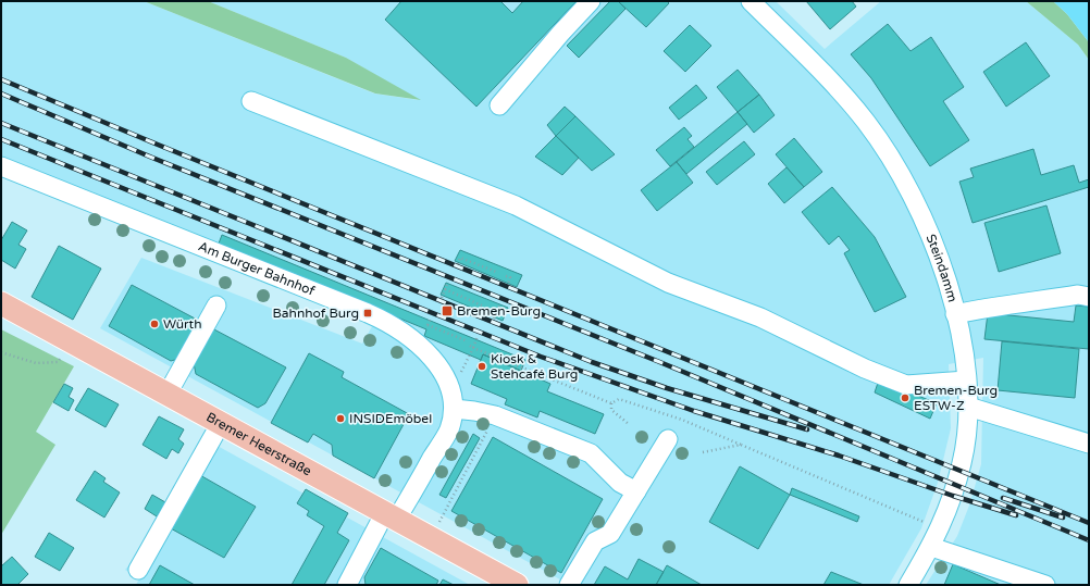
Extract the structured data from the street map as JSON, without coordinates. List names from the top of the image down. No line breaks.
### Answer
{"streets":{"main road":["Bremer Heerstraße"],"street":["Am Burger Bahnhof","Steindamm"]},"crossings":[["Am Burger Bahnhof","Bremer Heerstraße"]],"places":{"transit":["Bremen-Burg","Bahnhof Burg"],"other":["Würth","Kiosk & Stehcafé Burg","Bremen-Burg ESTW-Z","INSIDEmöbel"]}}
